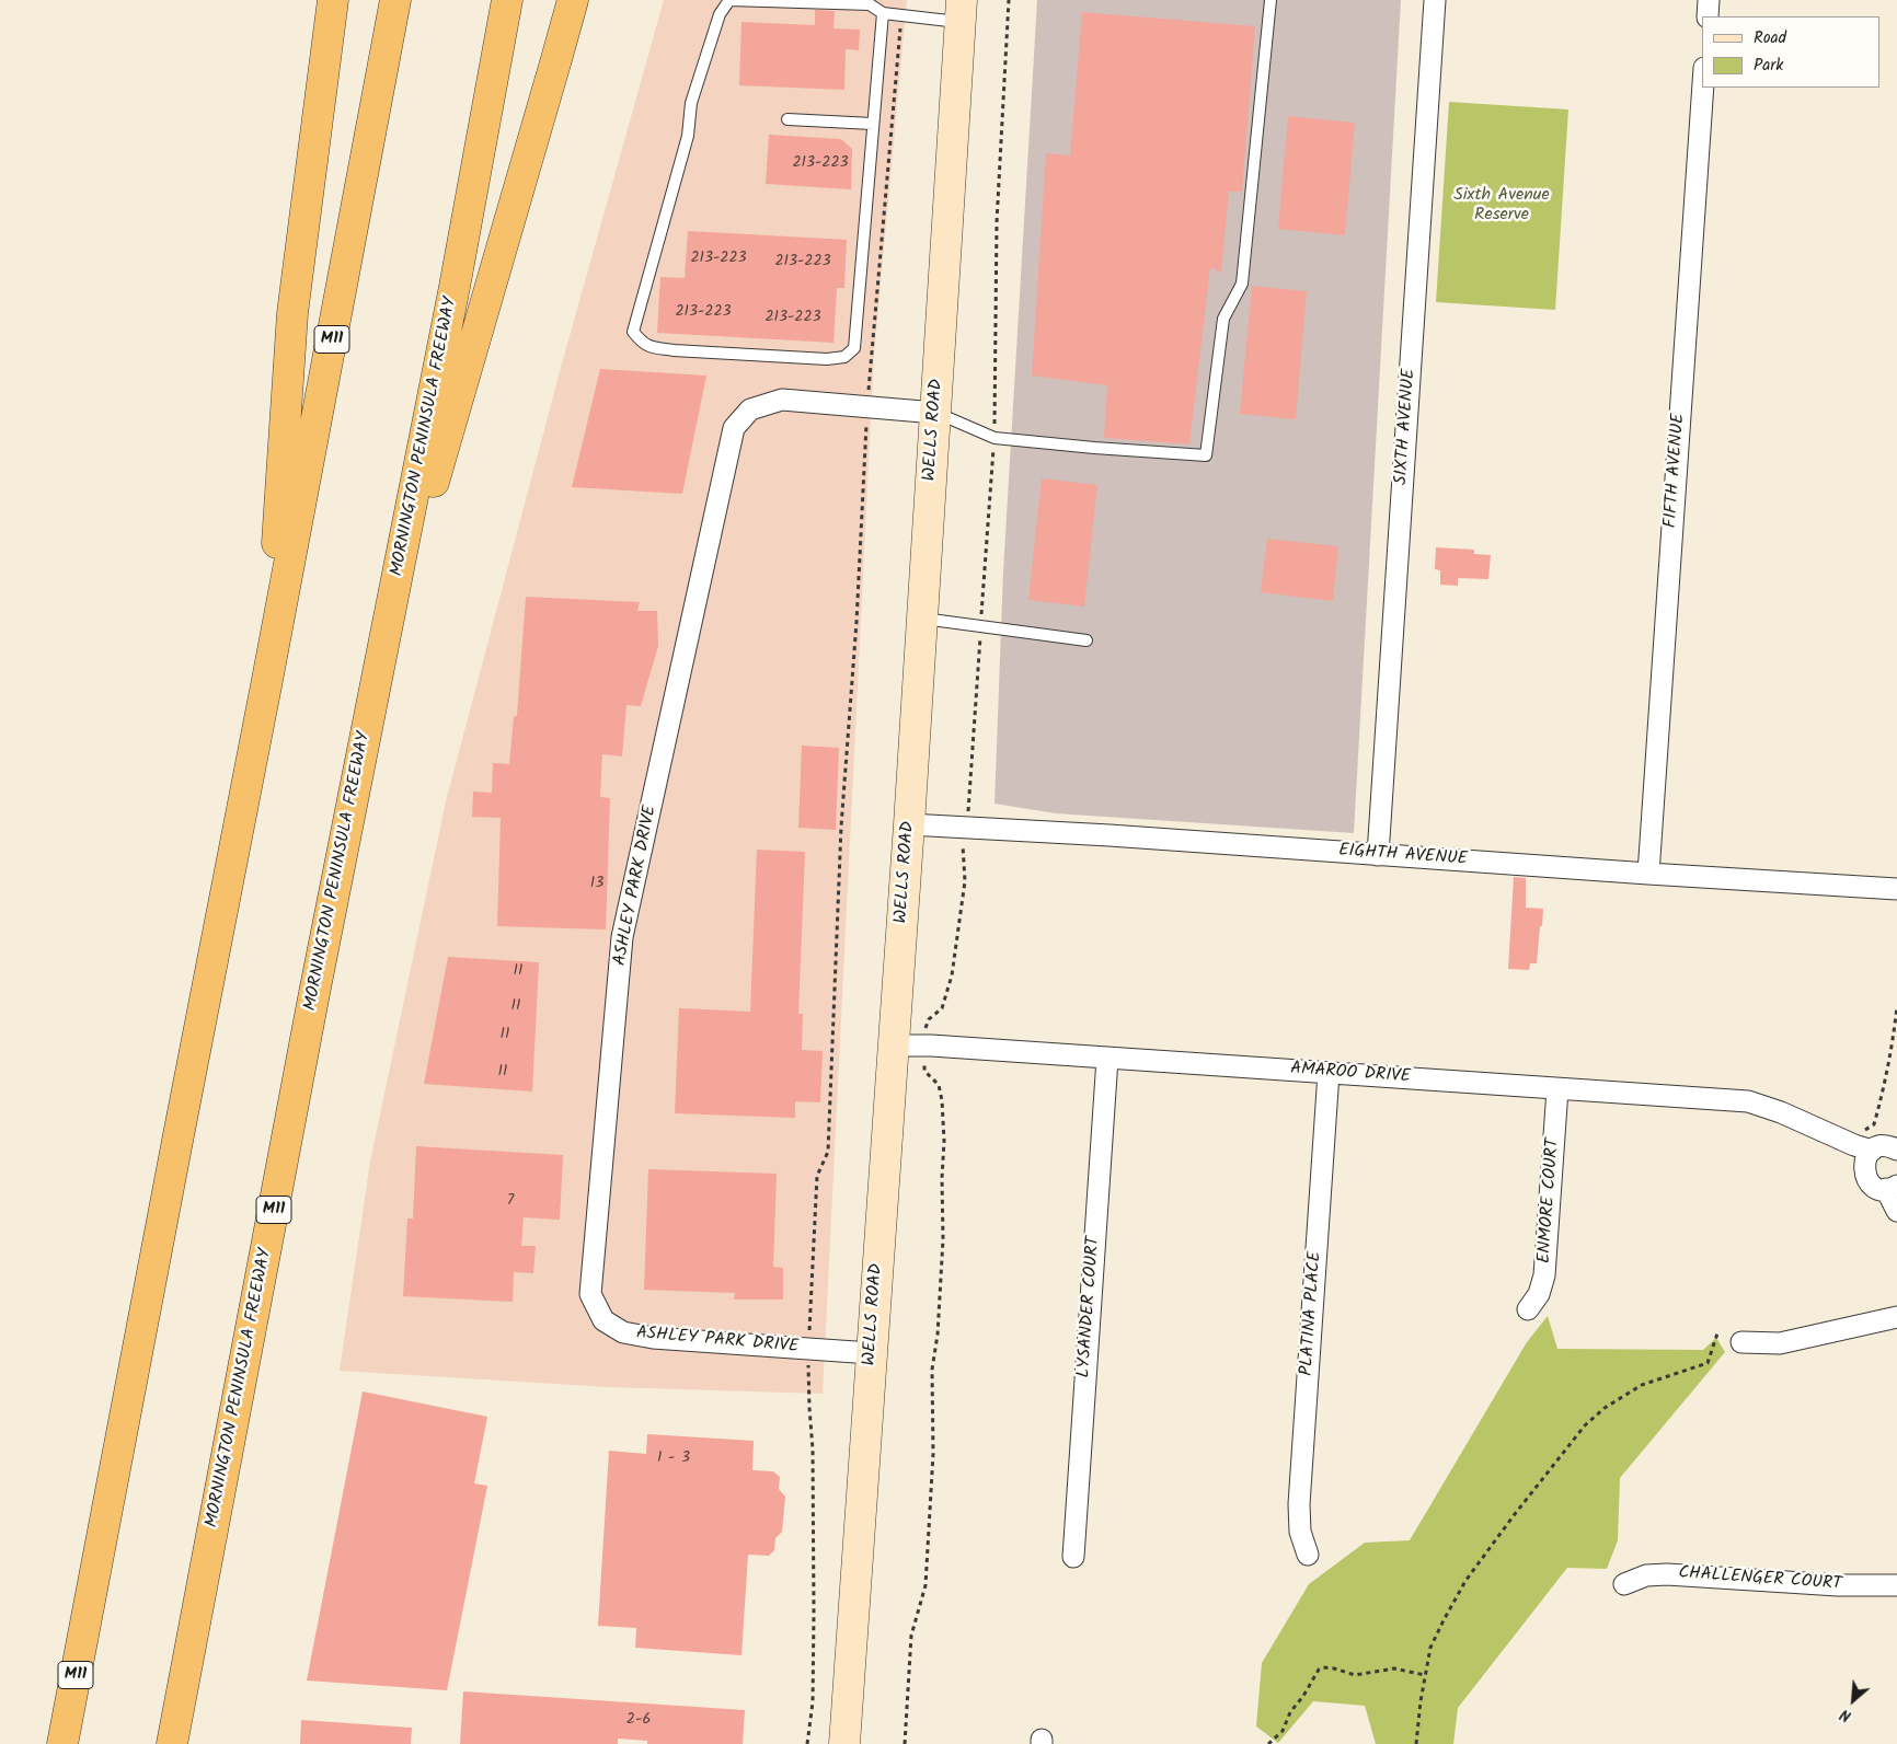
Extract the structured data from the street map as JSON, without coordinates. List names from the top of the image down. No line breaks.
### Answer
{"streets":{"highway":["M11","MORNINGTON PENINSULA FREEWAY"],"main road":["WELLS ROAD"],"street":["SIXTH AVENUE","FIFTH AVENUE","EIGHTH AVENUE","ASHLEY PARK DRIVE","AMAROO DRIVE","ENMORE COURT","LYSANDER COURT","PLATINA PLACE","CHALLENGER COURT"]},"crossings":[["SIXTH AVENUE","EIGHTH AVENUE"],["WELLS ROAD","EIGHTH AVENUE"],["WELLS ROAD","ASHLEY PARK DRIVE"],["WELLS ROAD","AMAROO DRIVE"],["FIFTH AVENUE","EIGHTH AVENUE"],["AMAROO DRIVE","ENMORE COURT"],["AMAROO DRIVE","LYSANDER COURT"],["AMAROO DRIVE","PLATINA PLACE"]],"parks":["Sixth Avenue Reserve"],"house_numbers":["213-223","213-223","213-223","213-223","213-223","13","11","11","11","11","7","1 - 3","2-6"],"legend":["Road","Park"],"north":"bottom left"}
